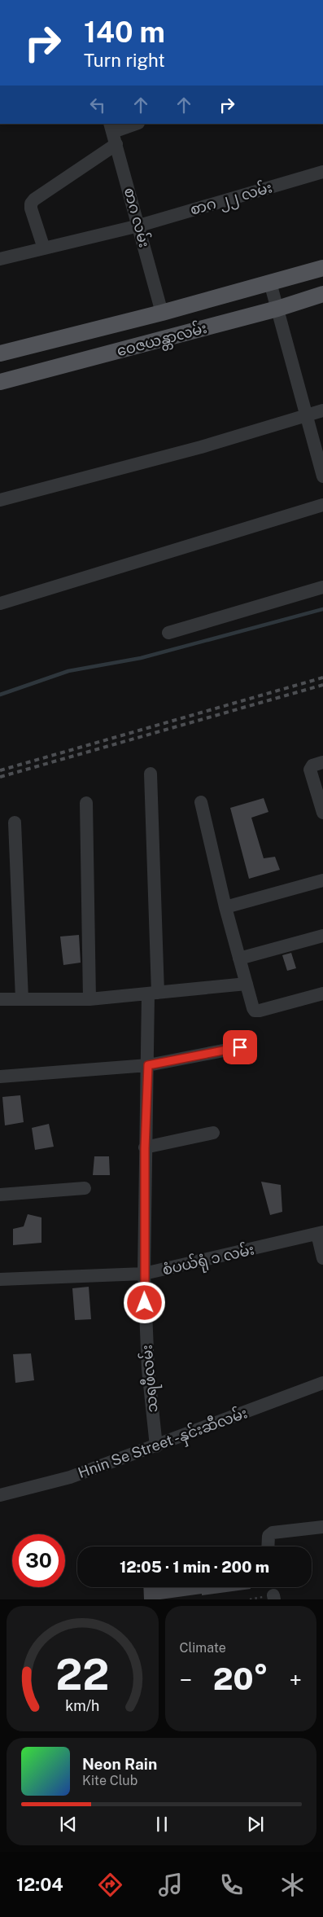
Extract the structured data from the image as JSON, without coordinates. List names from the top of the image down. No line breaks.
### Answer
{"streets":{"main road":["ဝေဇယန္တာလမ်း"],"street":["စာဂ ၂၂ လမ်း","စာဂ လမ်း","စံပယ်ရုံ ၁ လမ်း","သရဖီလမ်း","Hnin Se Street -နှင်းဆီလမ်း"]},"crossings":[["စာဂ ၂၂ လမ်း","စာဂ လမ်း"],["စာဂ လမ်း","ဝေဇယန္တာလမ်း"],["စံပယ်ရုံ ၁ လမ်း","သရဖီလမ်း"],["သရဖီလမ်း","Hnin Se Street -နှင်းဆီလမ်း"]],"page":{"turn":["140 m","Turn right"],"limit":"30","trip":"12:05 · 1 min · 200 m","tile":"Climate","heat":["−","20°","+"],"song":["Neon Rain","Kite Club"],"tabs":"12:04","gauge":["22","km/h"]}}
